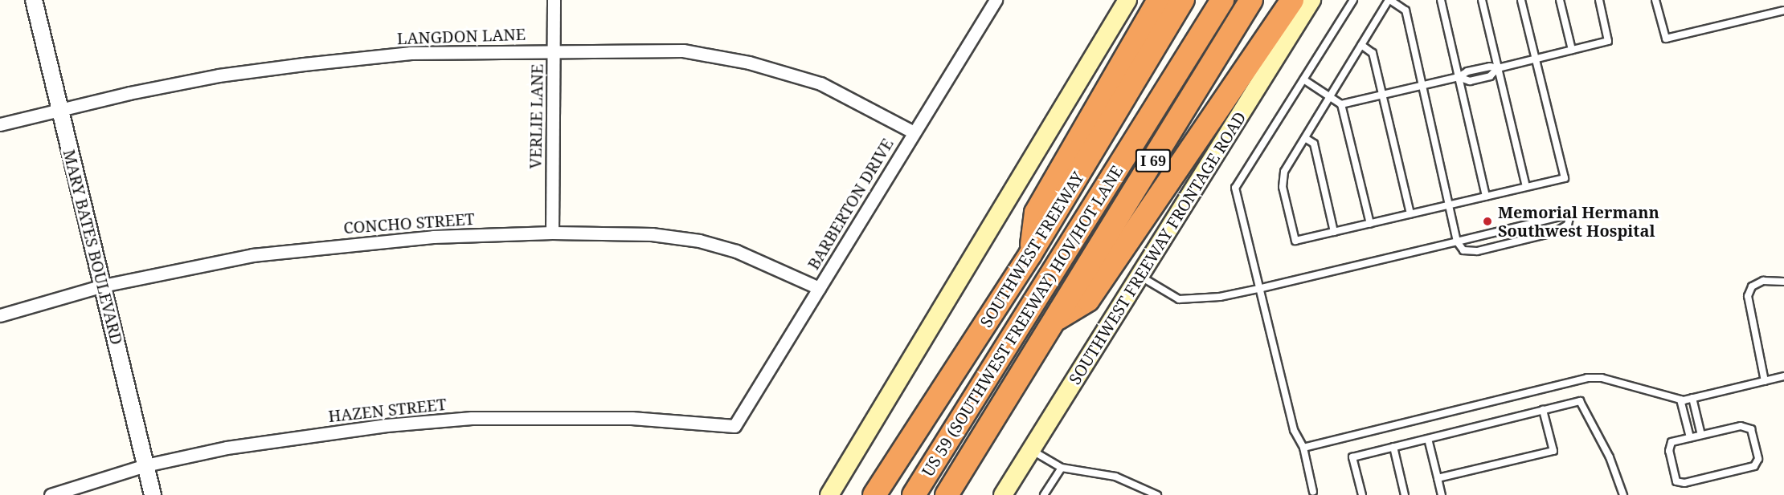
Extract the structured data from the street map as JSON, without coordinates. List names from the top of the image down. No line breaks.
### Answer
{"streets":{"highway":["I 69","SOUTHWEST FREEWAY","US 59 (SOUTHWEST FREEWAY) HOV/HOT LANE"],"main road":["SOUTHWEST FREEWAY FRONTAGE ROAD"],"street":["LANGDON LANE","VERLIE LANE","BARBERTON DRIVE","CONCHO STREET","MARY BATES BOULEVARD","HAZEN STREET"]},"crossings":[["LANGDON LANE","VERLIE LANE"],["LANGDON LANE","BARBERTON DRIVE"],["LANGDON LANE","MARY BATES BOULEVARD"],["VERLIE LANE","CONCHO STREET"],["BARBERTON DRIVE","CONCHO STREET"],["BARBERTON DRIVE","HAZEN STREET"],["CONCHO STREET","MARY BATES BOULEVARD"],["MARY BATES BOULEVARD","HAZEN STREET"]],"places":["Memorial Hermann Southwest Hospital"]}
